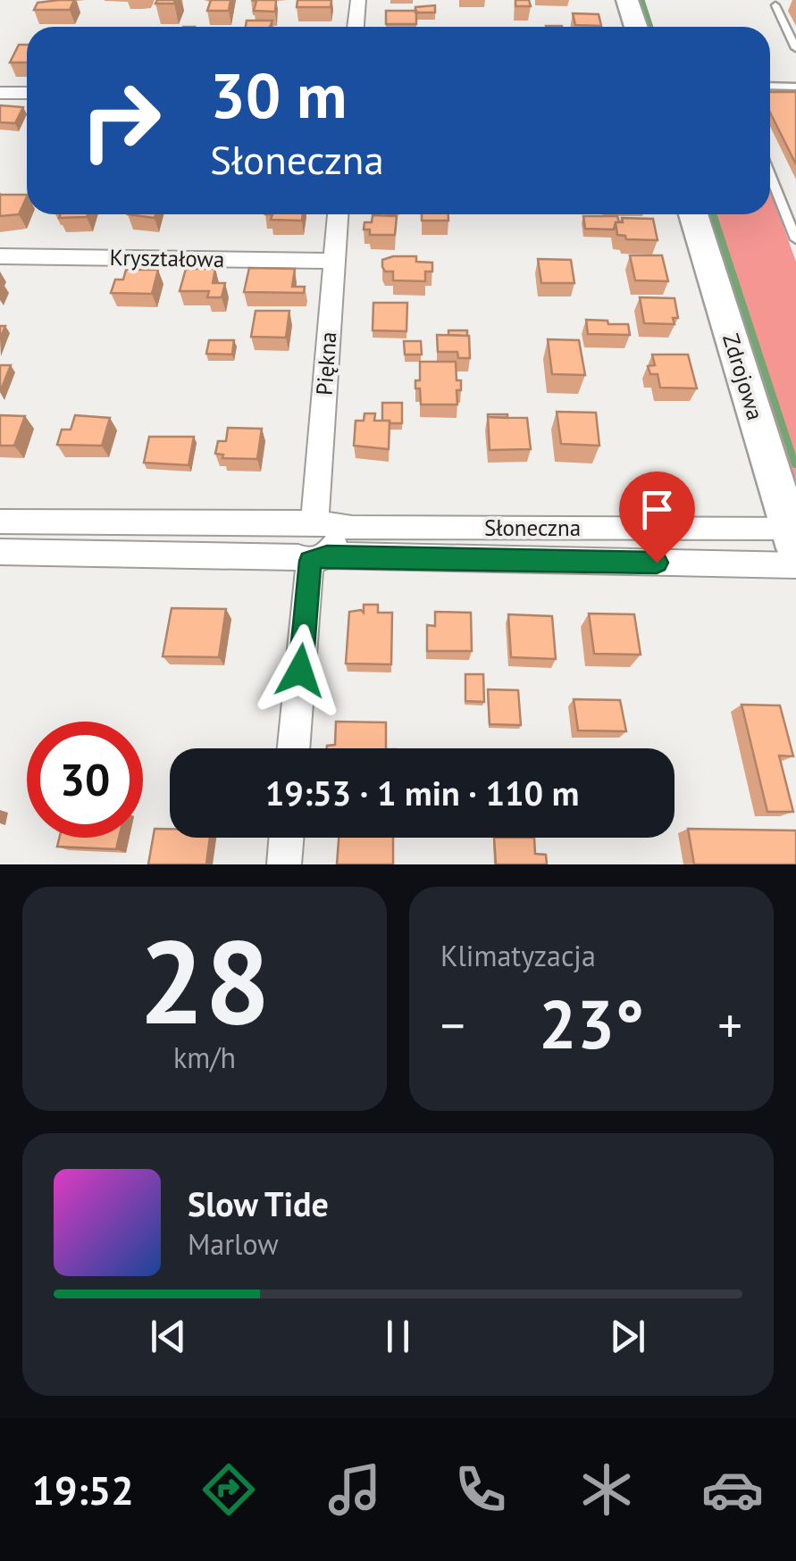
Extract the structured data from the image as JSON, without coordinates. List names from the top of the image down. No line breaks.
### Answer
{"streets":{"street":["Kryształowa","Piękna","Zdrojowa","Słoneczna"]},"crossings":[["Kryształowa","Piękna"],["Piękna","Słoneczna"],["Zdrojowa","Słoneczna"]],"page":{"turn":["30 m","Słoneczna"],"limit":"30","trip":"19:53 · 1 min · 110 m","tile":[["28","km/h"],"Klimatyzacja"],"heat":["−","23°","+"],"song":["Slow Tide","Marlow"],"tabs":"19:52"}}
